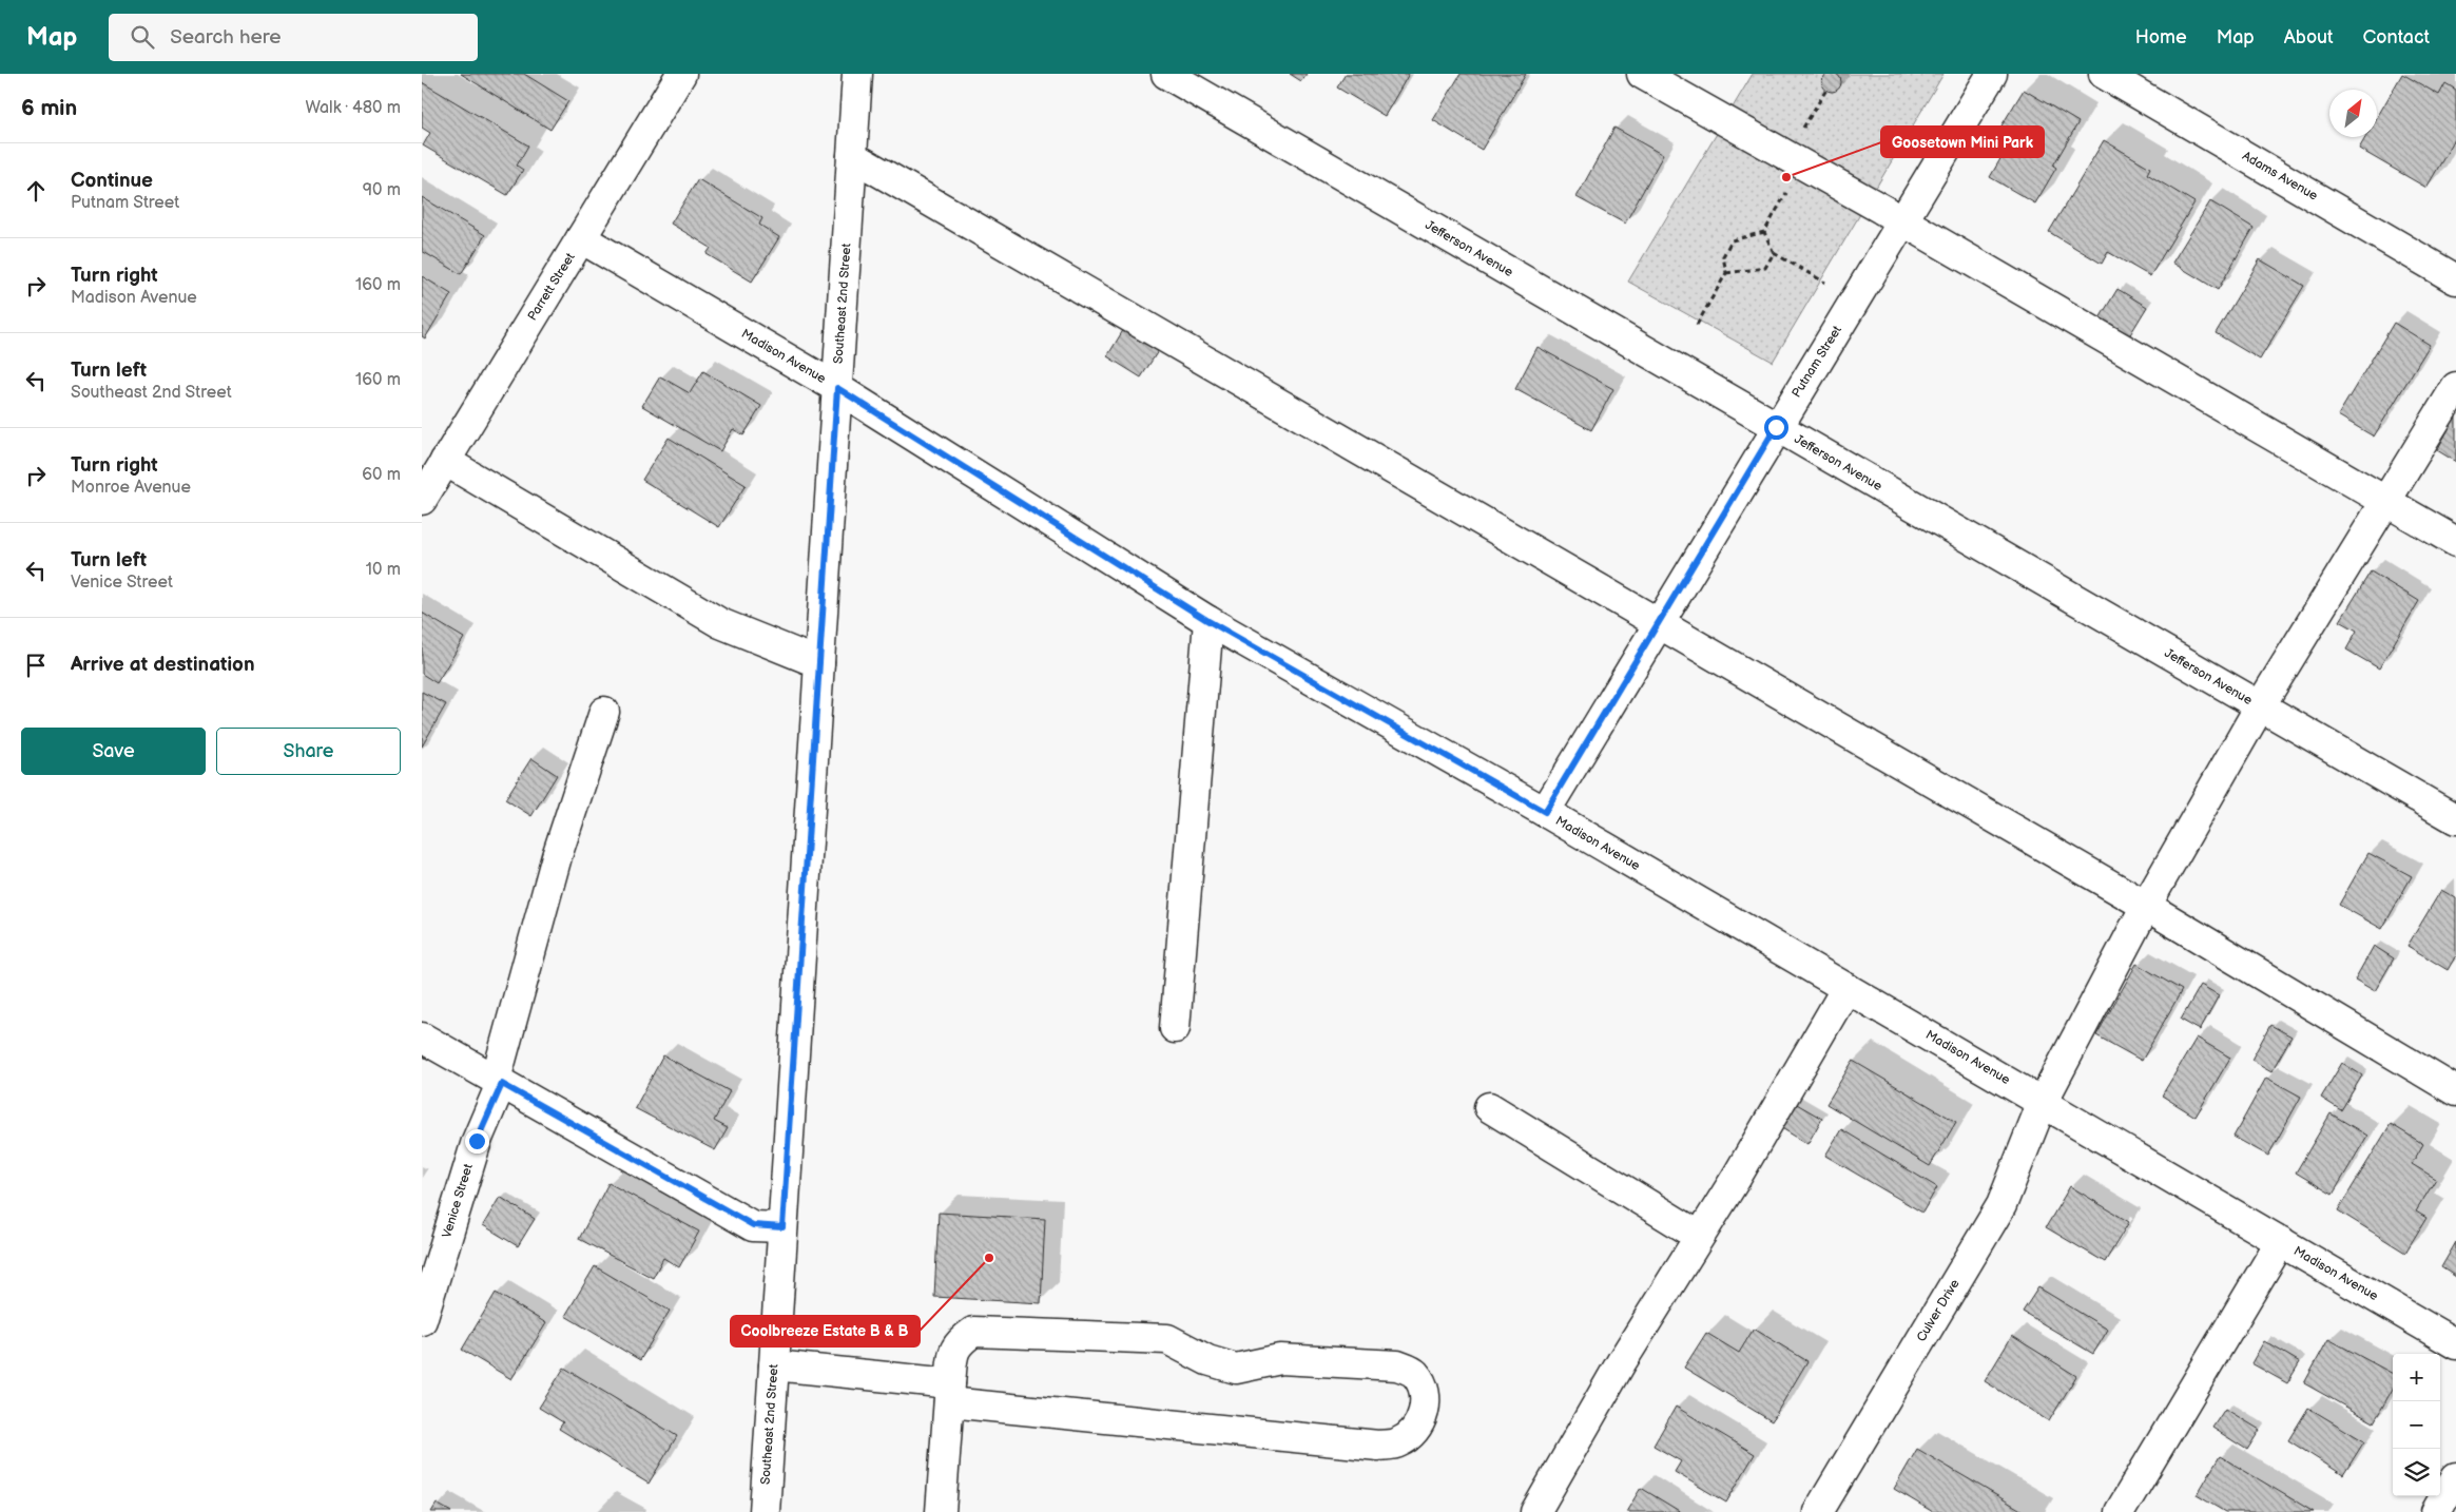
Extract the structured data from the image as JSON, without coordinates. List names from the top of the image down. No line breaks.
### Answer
{"streets":{"street":["Adams Avenue","Jefferson Avenue","Parrett Street","Southeast 2nd Street","Madison Avenue","Putnam Street","Venice Street","Culver Drive"]},"crossings":[["Jefferson Avenue","Putnam Street"],["Jefferson Avenue","Culver Drive"],["Parrett Street","Madison Avenue"],["Southeast 2nd Street","Madison Avenue"],["Madison Avenue","Putnam Street"],["Madison Avenue","Culver Drive"]],"places":["Goosetown Mini Park","Coolbreeze Estate B & B"],"north":"top right","page":{"header":"Map","search":"Search here","nav":["Home","Map","About","Contact"],"heading":["6 min","Walk · 480 m"],"list":[["Continue","Putnam Street","90 m"],["Turn right","Madison Avenue","160 m"],["Turn left","Southeast 2nd Street","160 m"],["Turn right","Monroe Avenue","60 m"],["Turn left","Venice Street","10 m"],"Arrive at destination"],"buttons":["Save","Share"],"map_buttons":["+","−"]}}
